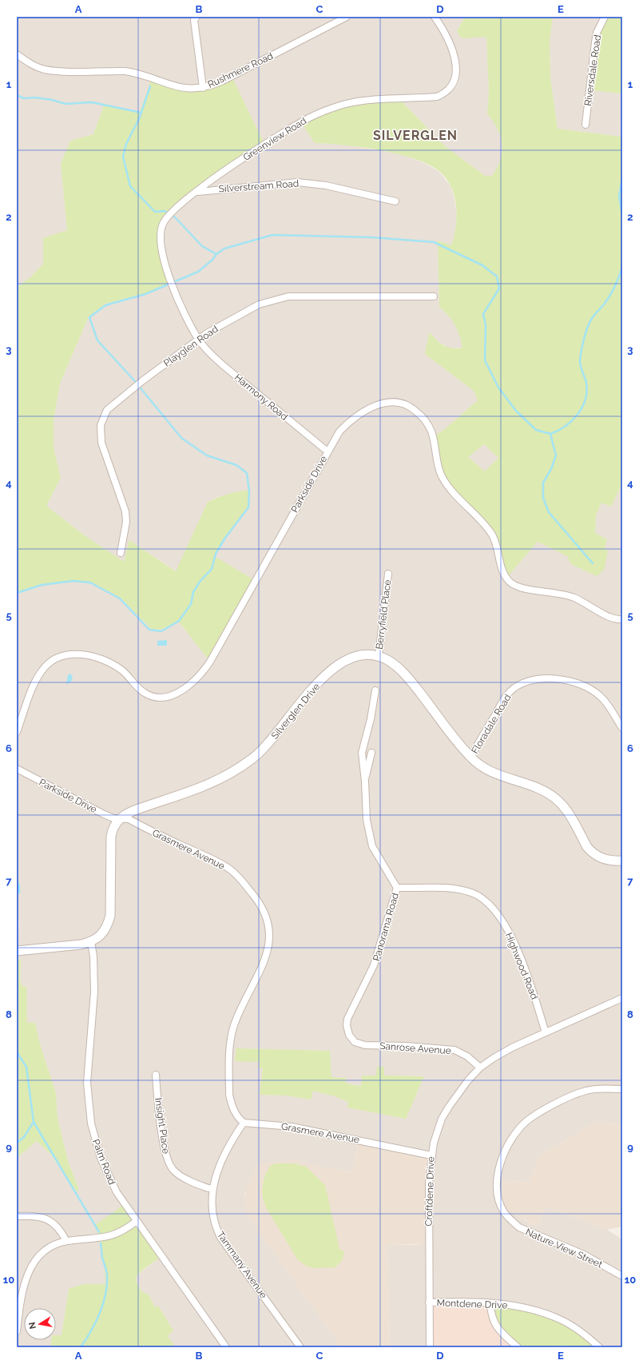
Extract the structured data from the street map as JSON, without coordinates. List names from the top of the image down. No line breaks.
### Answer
{"streets":{"street":["Rushmere Road","Riversdale Road","Greenview Road","Silverstream Road","Playglen Road","Harmony Road","Parkside Drive","Berryfield Place","Silverglen Drive","Floradale Road","Grasmere Avenue","Panorama Road","Highwood Road","Sanrose Avenue","Insight Place","Palm Road","Croftdene Drive","Nature View Street","Tammany Avenue","Montdene Drive"]},"crossings":[["Greenview Road","Silverstream Road"],["Greenview Road","Playglen Road"],["Greenview Road","Harmony Road"],["Playglen Road","Harmony Road"],["Harmony Road","Parkside Drive"],["Parkside Drive","Silverglen Drive"],["Parkside Drive","Grasmere Avenue"],["Berryfield Place","Silverglen Drive"],["Silverglen Drive","Floradale Road"],["Silverglen Drive","Grasmere Avenue"],["Silverglen Drive","Palm Road"],["Grasmere Avenue","Croftdene Drive"],["Grasmere Avenue","Tammany Avenue"],["Panorama Road","Highwood Road"],["Panorama Road","Sanrose Avenue"],["Highwood Road","Croftdene Drive"],["Sanrose Avenue","Croftdene Drive"],["Insight Place","Tammany Avenue"],["Croftdene Drive","Montdene Drive"]],"districts":["SILVERGLEN"],"north":"left","grid":{"columns":["A","B","C","D","E"],"rows":["1","2","3","4","5","6","7","8","9","10"]}}
